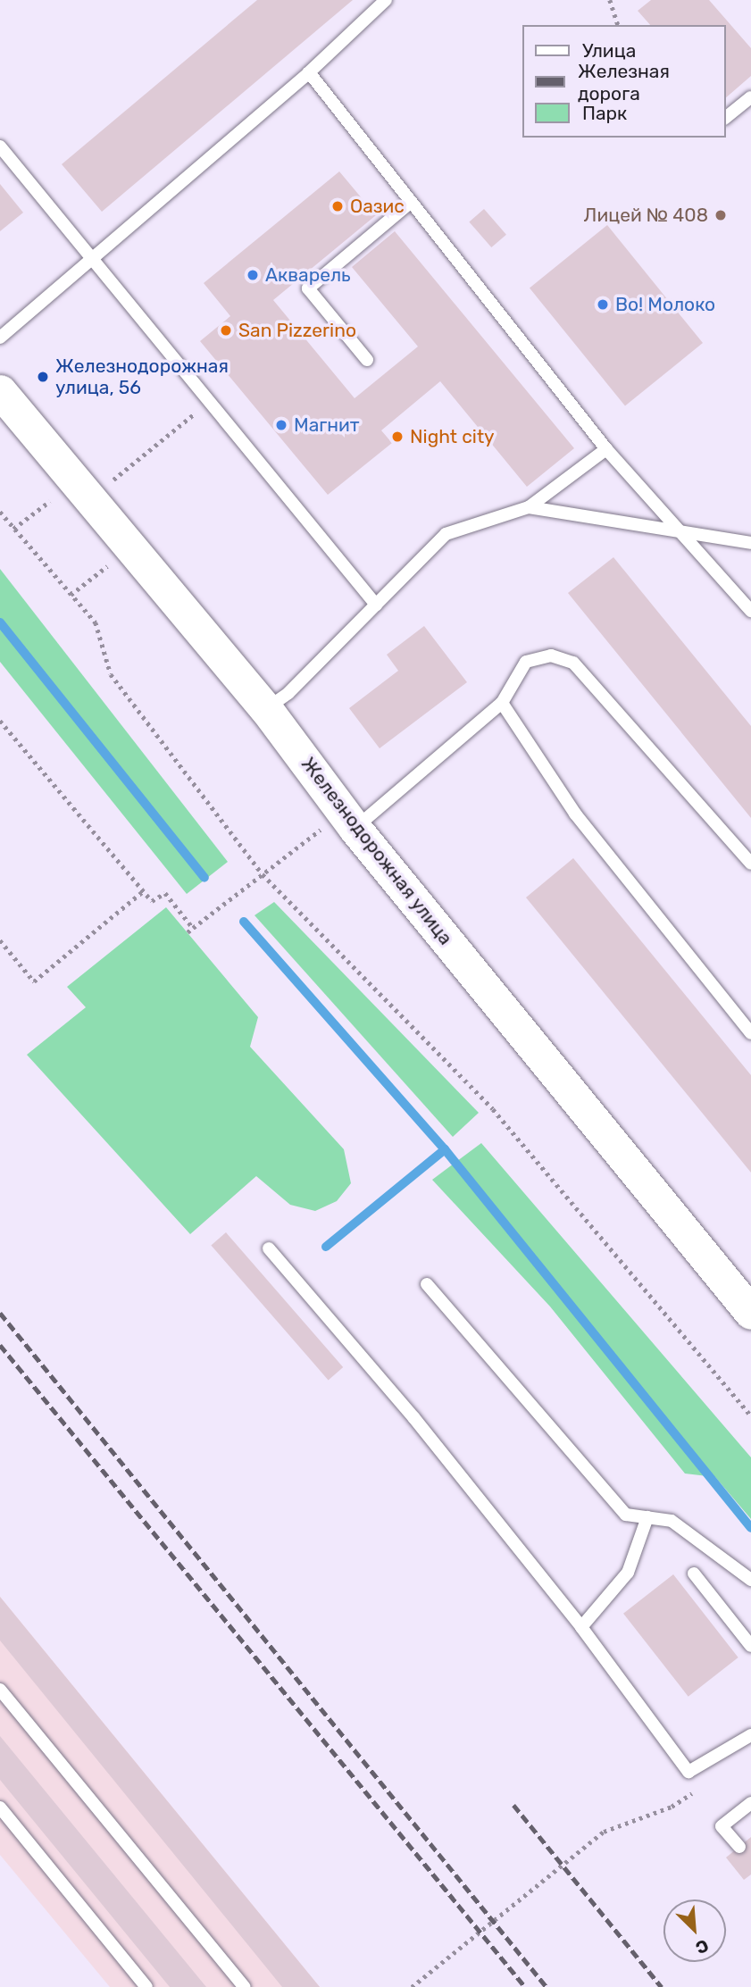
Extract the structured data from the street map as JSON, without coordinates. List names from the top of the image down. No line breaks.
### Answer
{"streets":{"street":["Железнодорожная улица"]},"places":["Оазис","Лицей № 408","Акварель","Во! Молоко","San Pizzerino","Железнодорожная улица, 56","Магнит","Night city"],"legend":["Улица","Железная дорога","Парк"],"north":"bottom right"}
